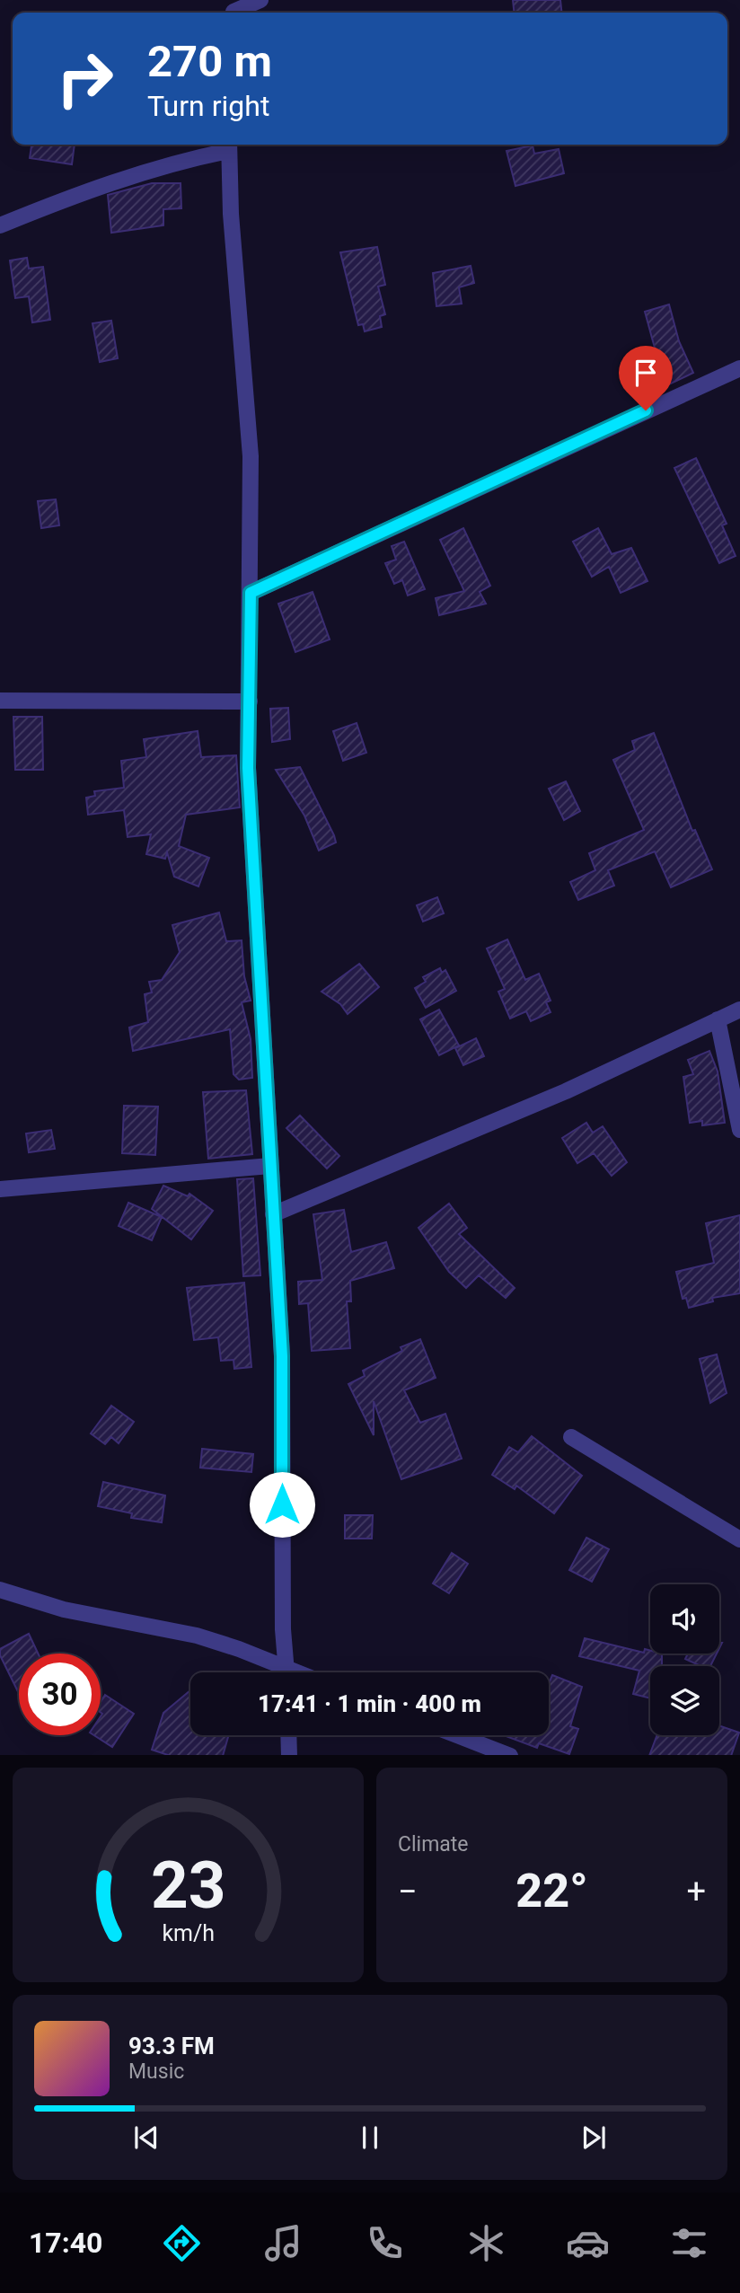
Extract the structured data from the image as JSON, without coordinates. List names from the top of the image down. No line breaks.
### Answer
{"page":{"turn":["270 m","Turn right"],"limit":"30","trip":"17:41 · 1 min · 400 m","tile":"Climate","heat":["−","22°","+"],"song":["93.3 FM","Music"],"tabs":"17:40","gauge":["23","km/h"]}}
